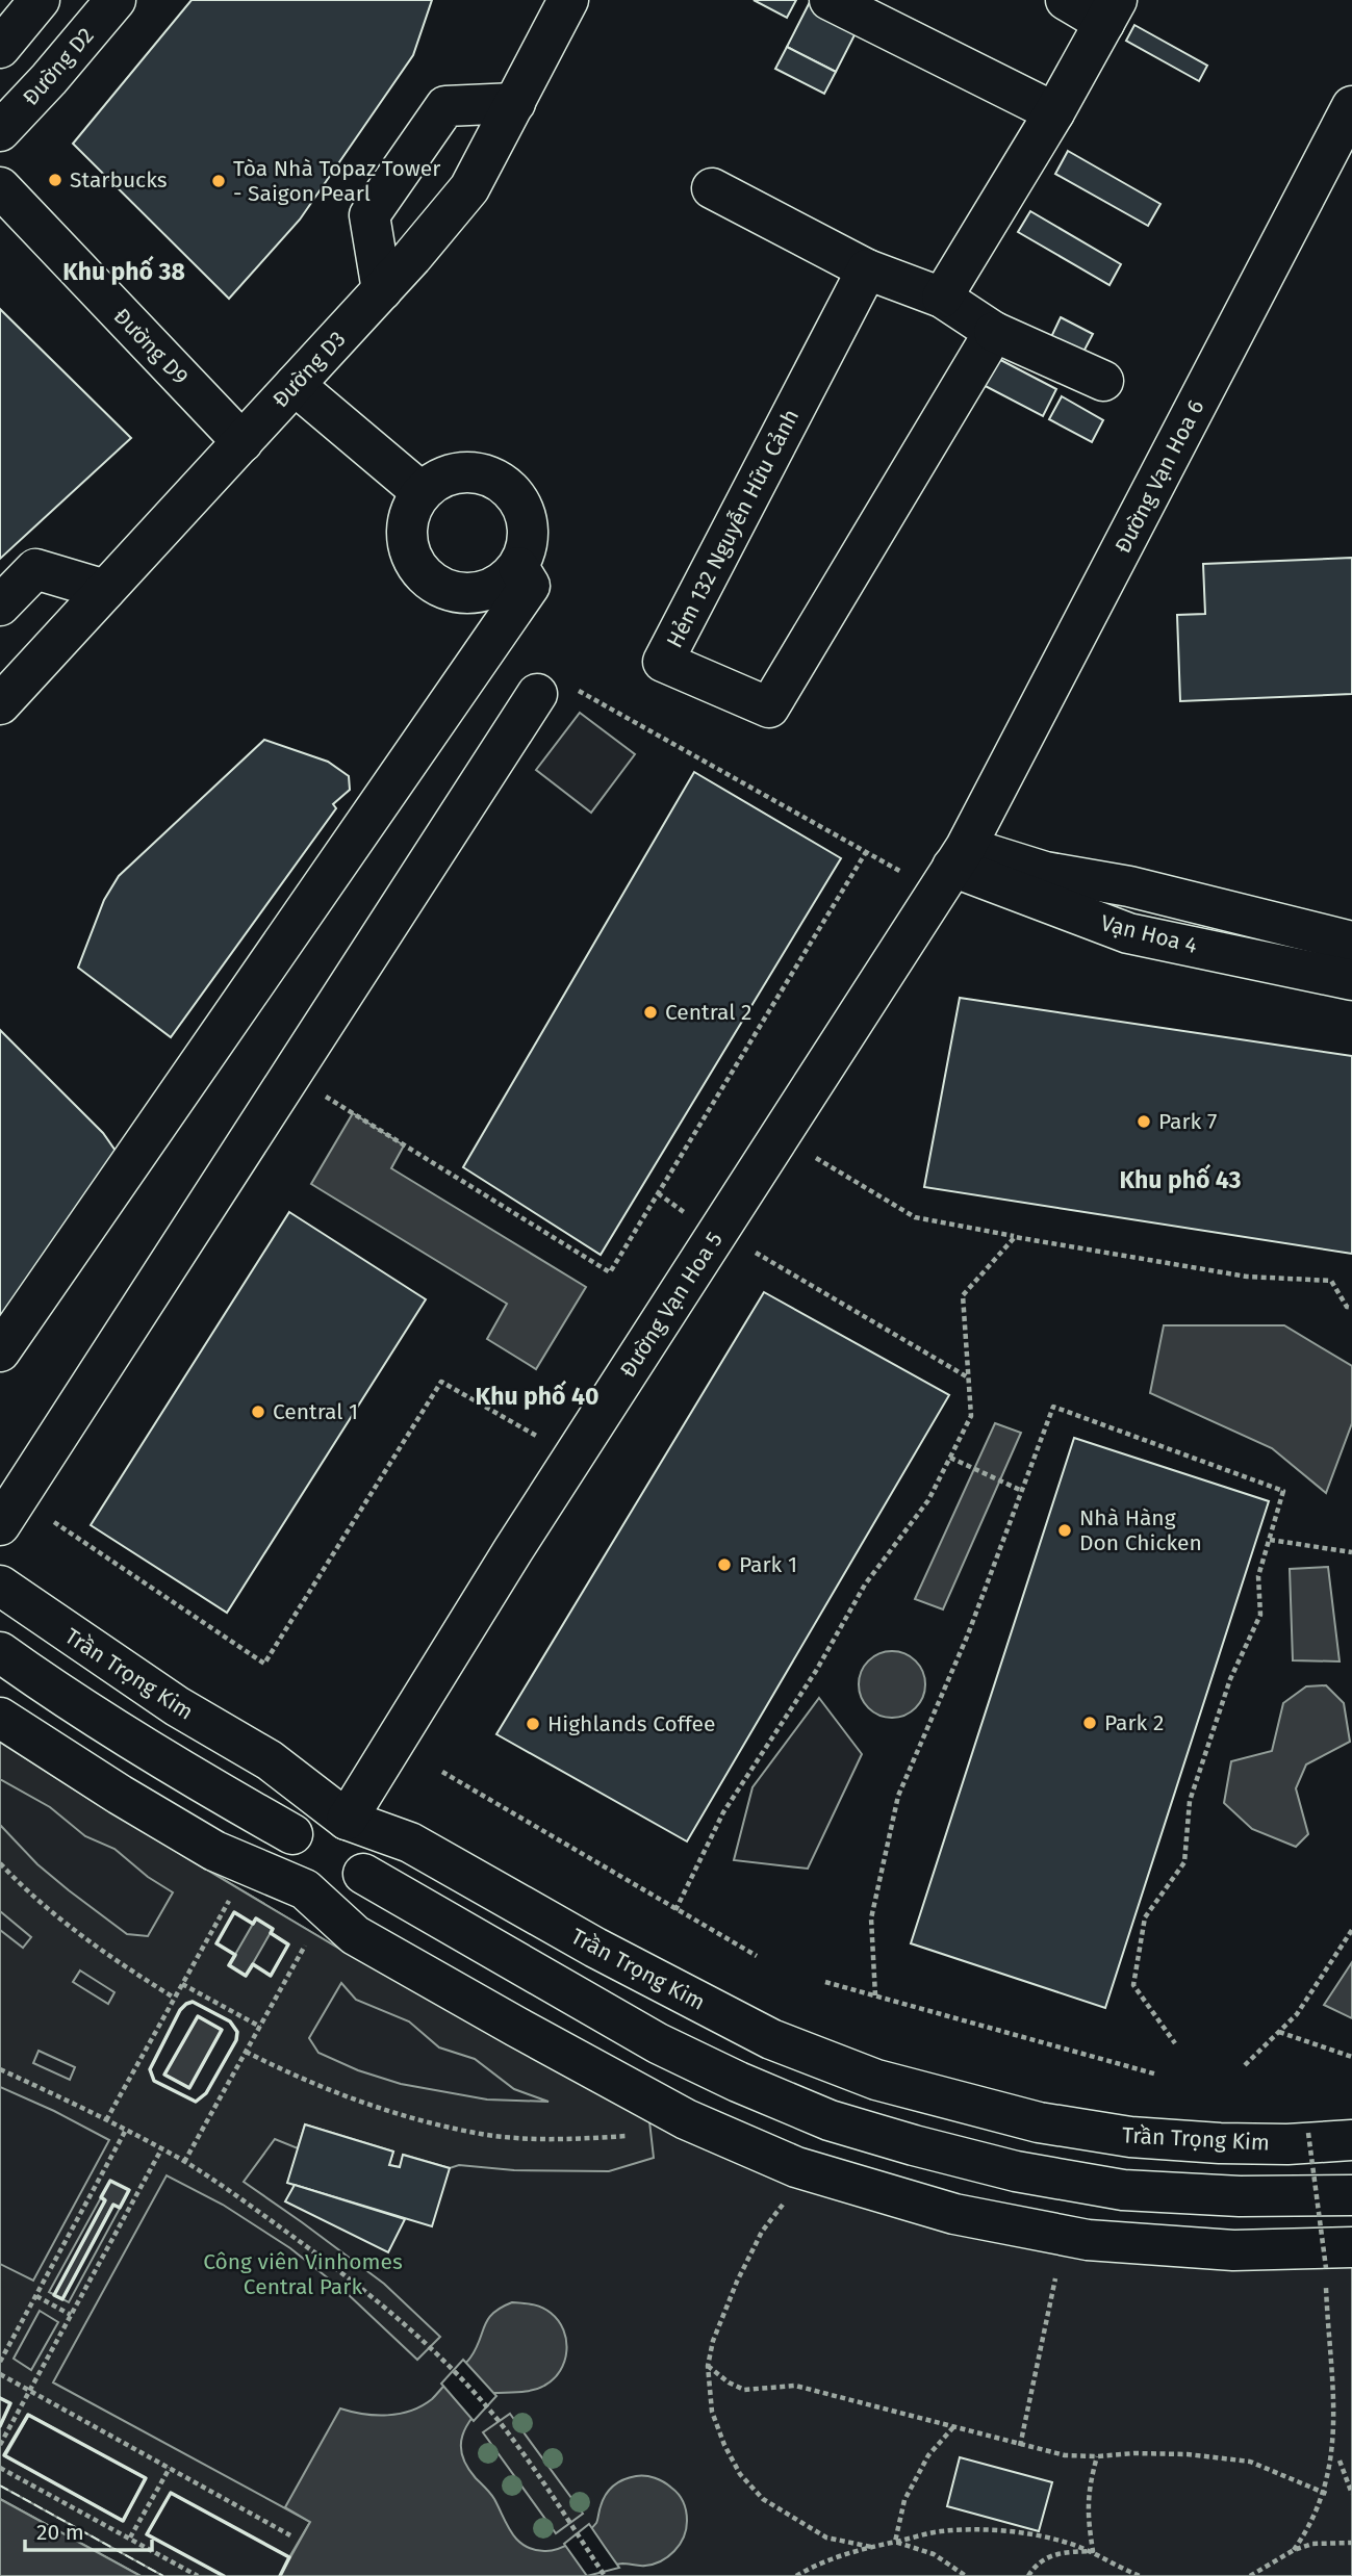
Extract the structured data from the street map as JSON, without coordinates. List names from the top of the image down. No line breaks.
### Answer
{"streets":{"street":["Đường D2","Đường D9","Đường D3","Đường Vạn Hoa 6","Hẻm 132 Nguyễn Hữu Cảnh","Vạn Hoa 4","Đường Vạn Hoa 5","Trần Trọng Kim"]},"crossings":[["Đường D9","Đường D3"],["Đường Vạn Hoa 6","Vạn Hoa 4"],["Đường Vạn Hoa 6","Đường Vạn Hoa 5"],["Vạn Hoa 4","Đường Vạn Hoa 5"],["Đường Vạn Hoa 5","Trần Trọng Kim"]],"districts":["Khu phố 38","Khu phố 43","Khu phố 40"],"parks":["Công viên Vinhomes Central Park"],"places":["Starbucks","Tòa Nhà Topaz Tower - Saigon Pearl","Central 2","Park 7","Central 1","Nhà Hàng Don Chicken","Park 1","Park 2","Highlands Coffee"],"scale_bar":"20 m"}
